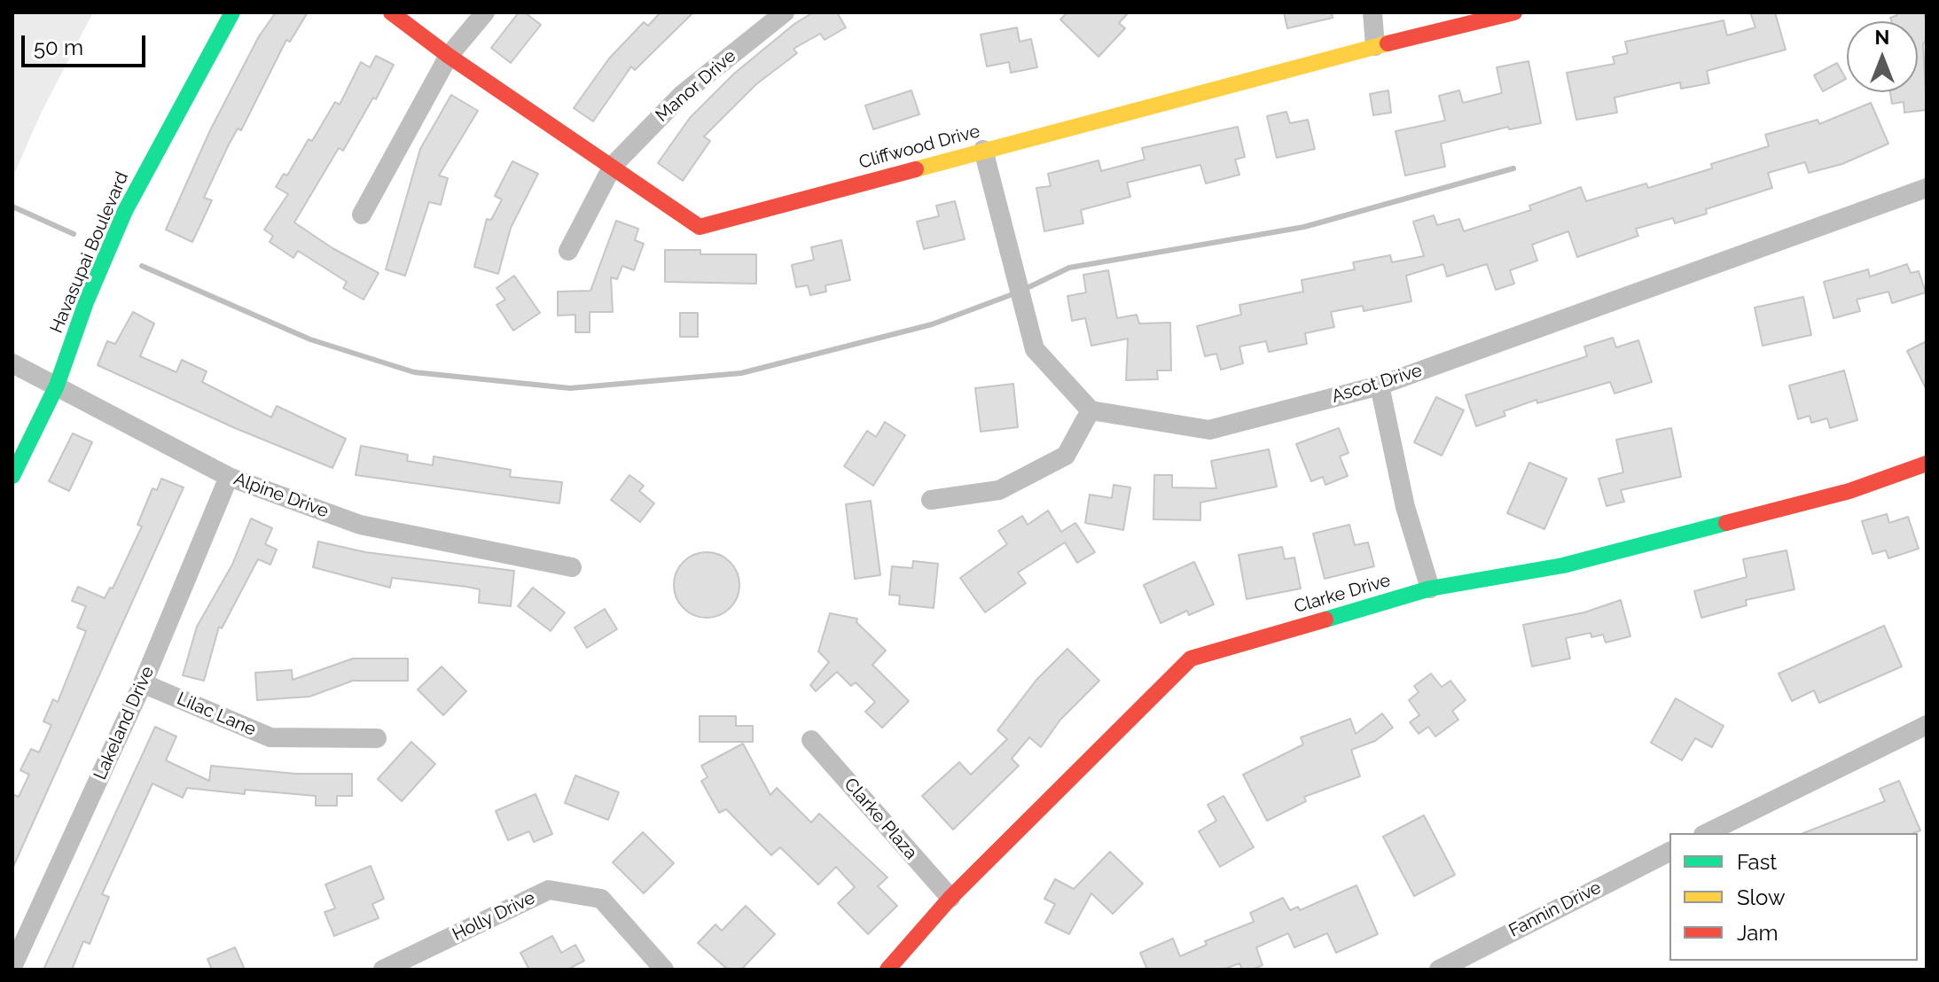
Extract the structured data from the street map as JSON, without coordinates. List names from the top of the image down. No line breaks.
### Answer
{"streets":{"street":["Manor Drive","Cliffwood Drive","Havasupai Boulevard","Ascot Drive","Alpine Drive","Clarke Drive","Lilac Lane","Lakeland Drive","Clarke Plaza","Fannin Drive","Holly Drive"]},"crossings":[["Manor Drive","Cliffwood Drive"],["Havasupai Boulevard","Alpine Drive"],["Alpine Drive","Lakeland Drive"],["Clarke Drive","Clarke Plaza"],["Lilac Lane","Lakeland Drive"]],"legend":["Fast","Slow","Jam"],"scale_bar":"50 m","north":"top"}
